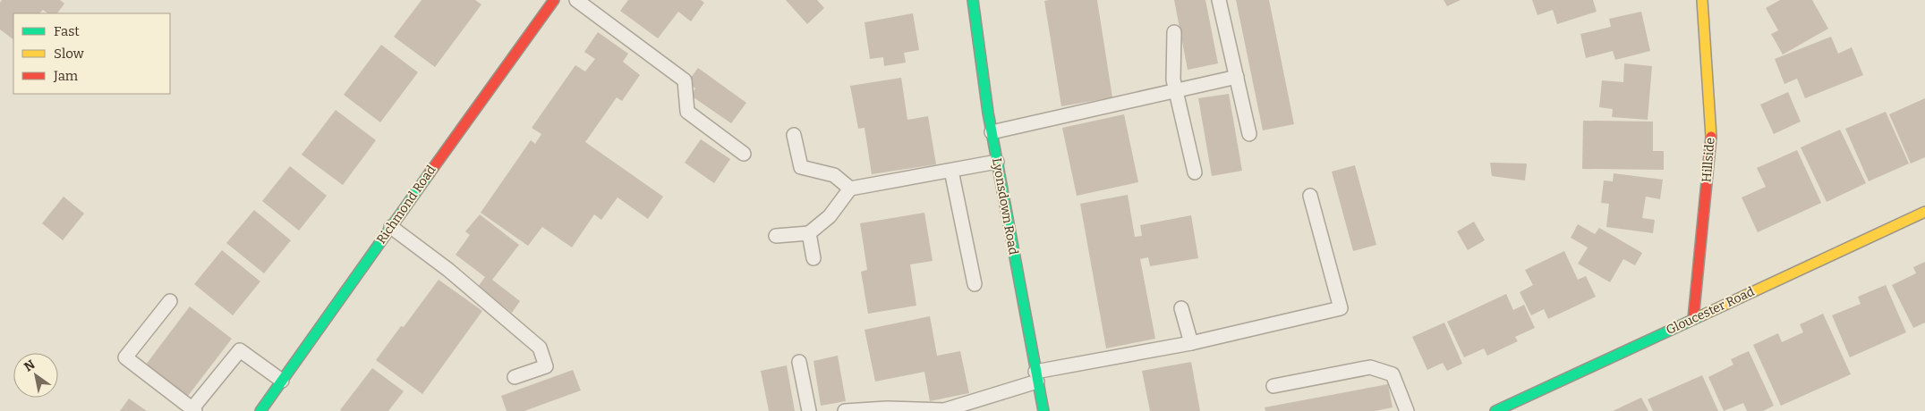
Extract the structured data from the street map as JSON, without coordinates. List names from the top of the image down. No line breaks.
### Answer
{"streets":{"street":["Hillside","Richmond Road","Lyonsdown Road","Gloucester Road"]},"crossings":[["Hillside","Gloucester Road"]],"legend":["Fast","Slow","Jam"],"north":"top left"}
